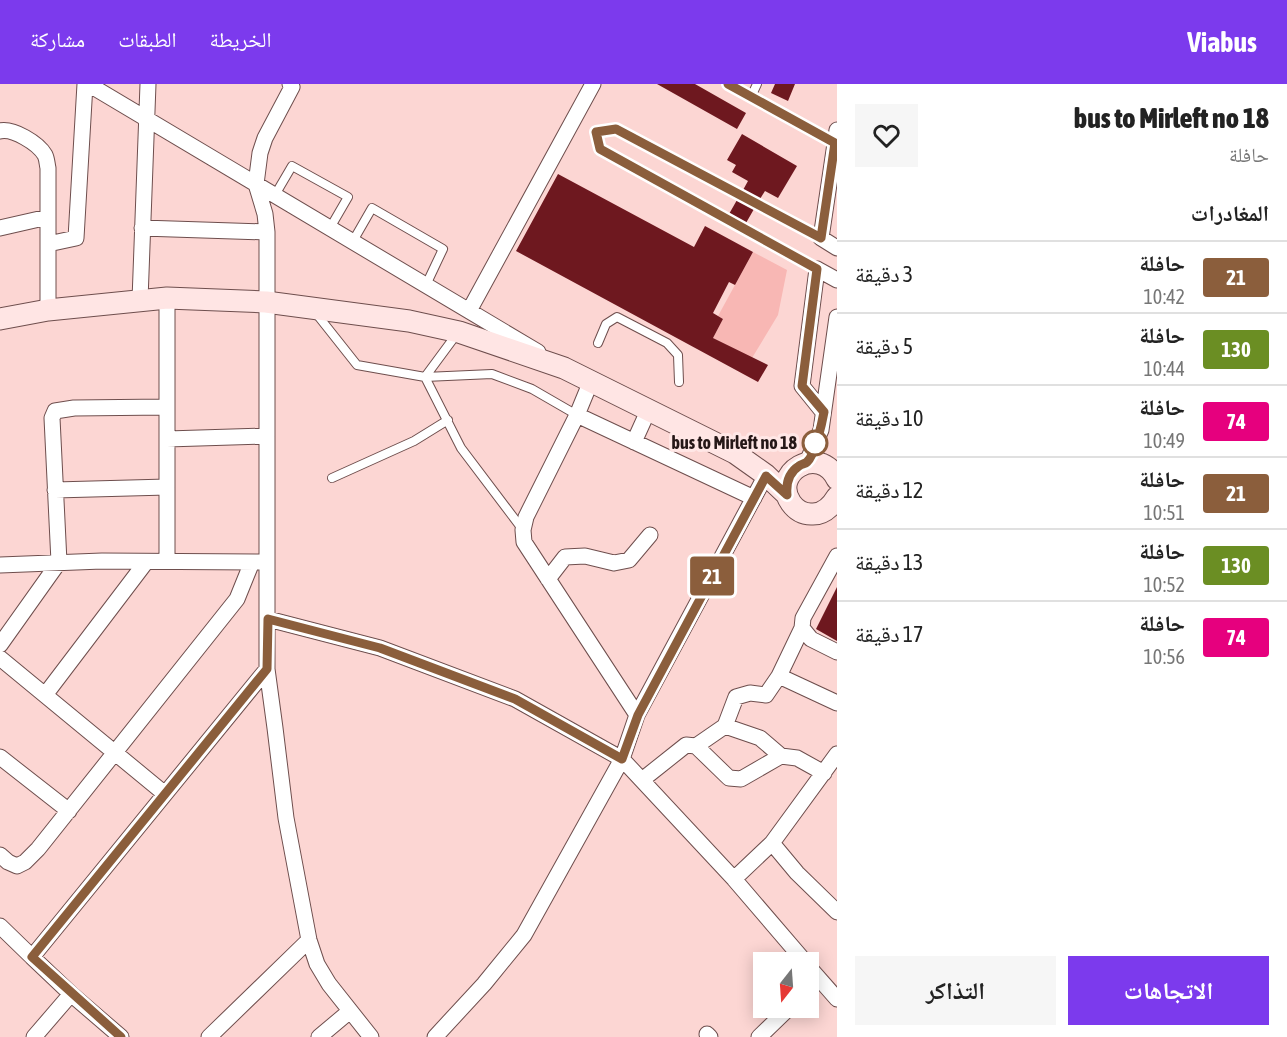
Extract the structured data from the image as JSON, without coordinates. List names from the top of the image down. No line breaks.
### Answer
{"places":["bus to Mirleft no 18"],"lines":["bus line 21"],"north":"bottom","page":{"header":"Viabus","nav":["الخريطة","الطبقات","مشاركة"],"heading":[["bus to Mirleft no 18","حافلة"],"المغادرات"],"on_map":"21","list":[{"mark":"21","name":"حافلة","note":"10:42","value":"3 دقيقة"},{"mark":"130","name":"حافلة","note":"10:44","value":"5 دقيقة"},{"mark":"74","name":"حافلة","note":"10:49","value":"10 دقيقة"},{"mark":"21","name":"حافلة","note":"10:51","value":"12 دقيقة"},{"mark":"130","name":"حافلة","note":"10:52","value":"13 دقيقة"},{"mark":"74","name":"حافلة","note":"10:56","value":"17 دقيقة"}],"buttons":["الاتجاهات","التذاكر"]}}
